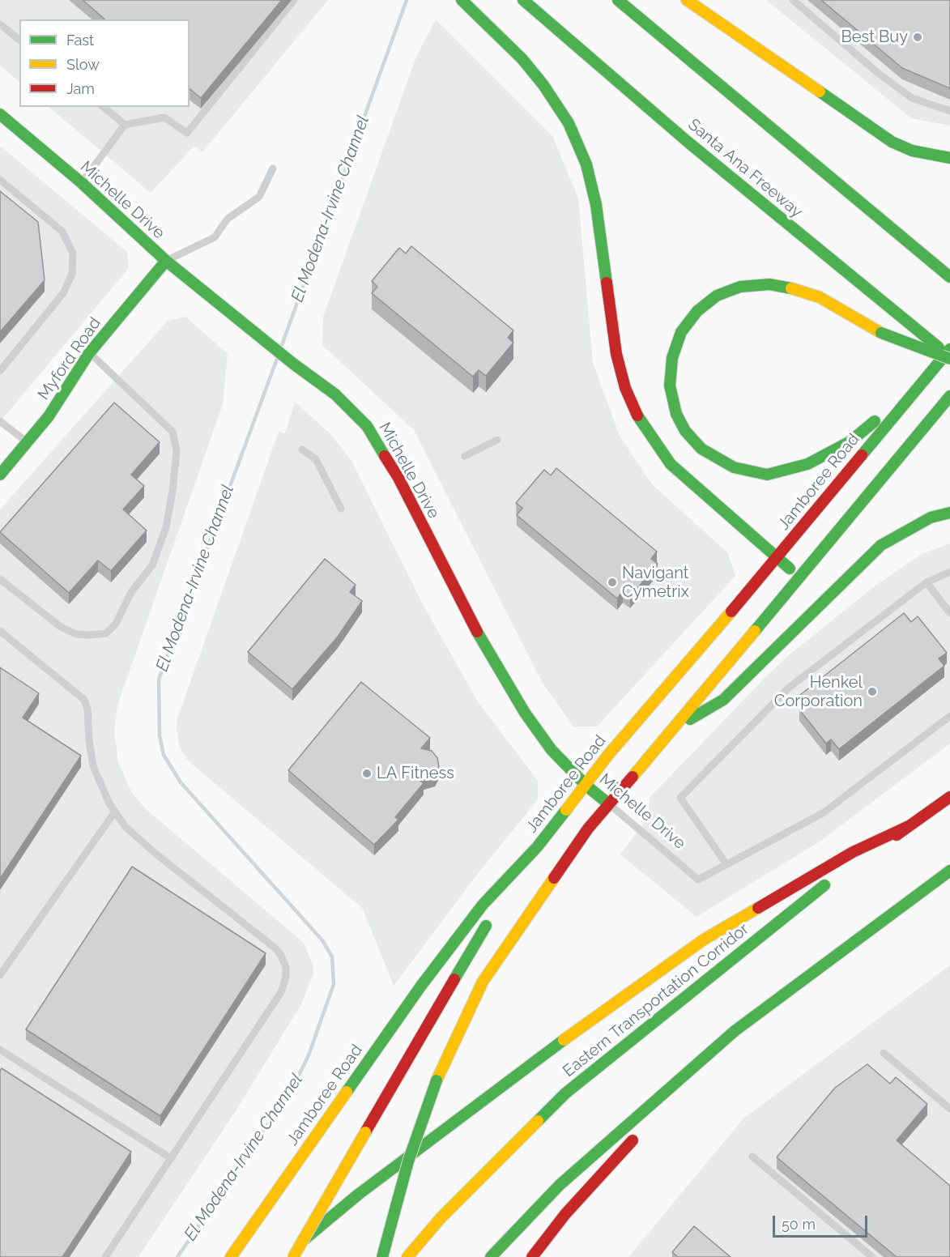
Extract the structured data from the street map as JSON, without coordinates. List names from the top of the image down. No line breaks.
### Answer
{"streets":{"main road":["Santa Ana Freeway","Michelle Drive","Myford Road","Jamboree Road","Eastern Transportation Corridor"]},"crossings":[["Michelle Drive","Myford Road"],["Michelle Drive","Jamboree Road"]],"water":["El Modena-Irvine Channel"],"places":["Best Buy","Navigant Cymetrix","Henkel Corporation","LA Fitness"],"legend":["Fast","Slow","Jam"],"scale_bar":"50 m"}
